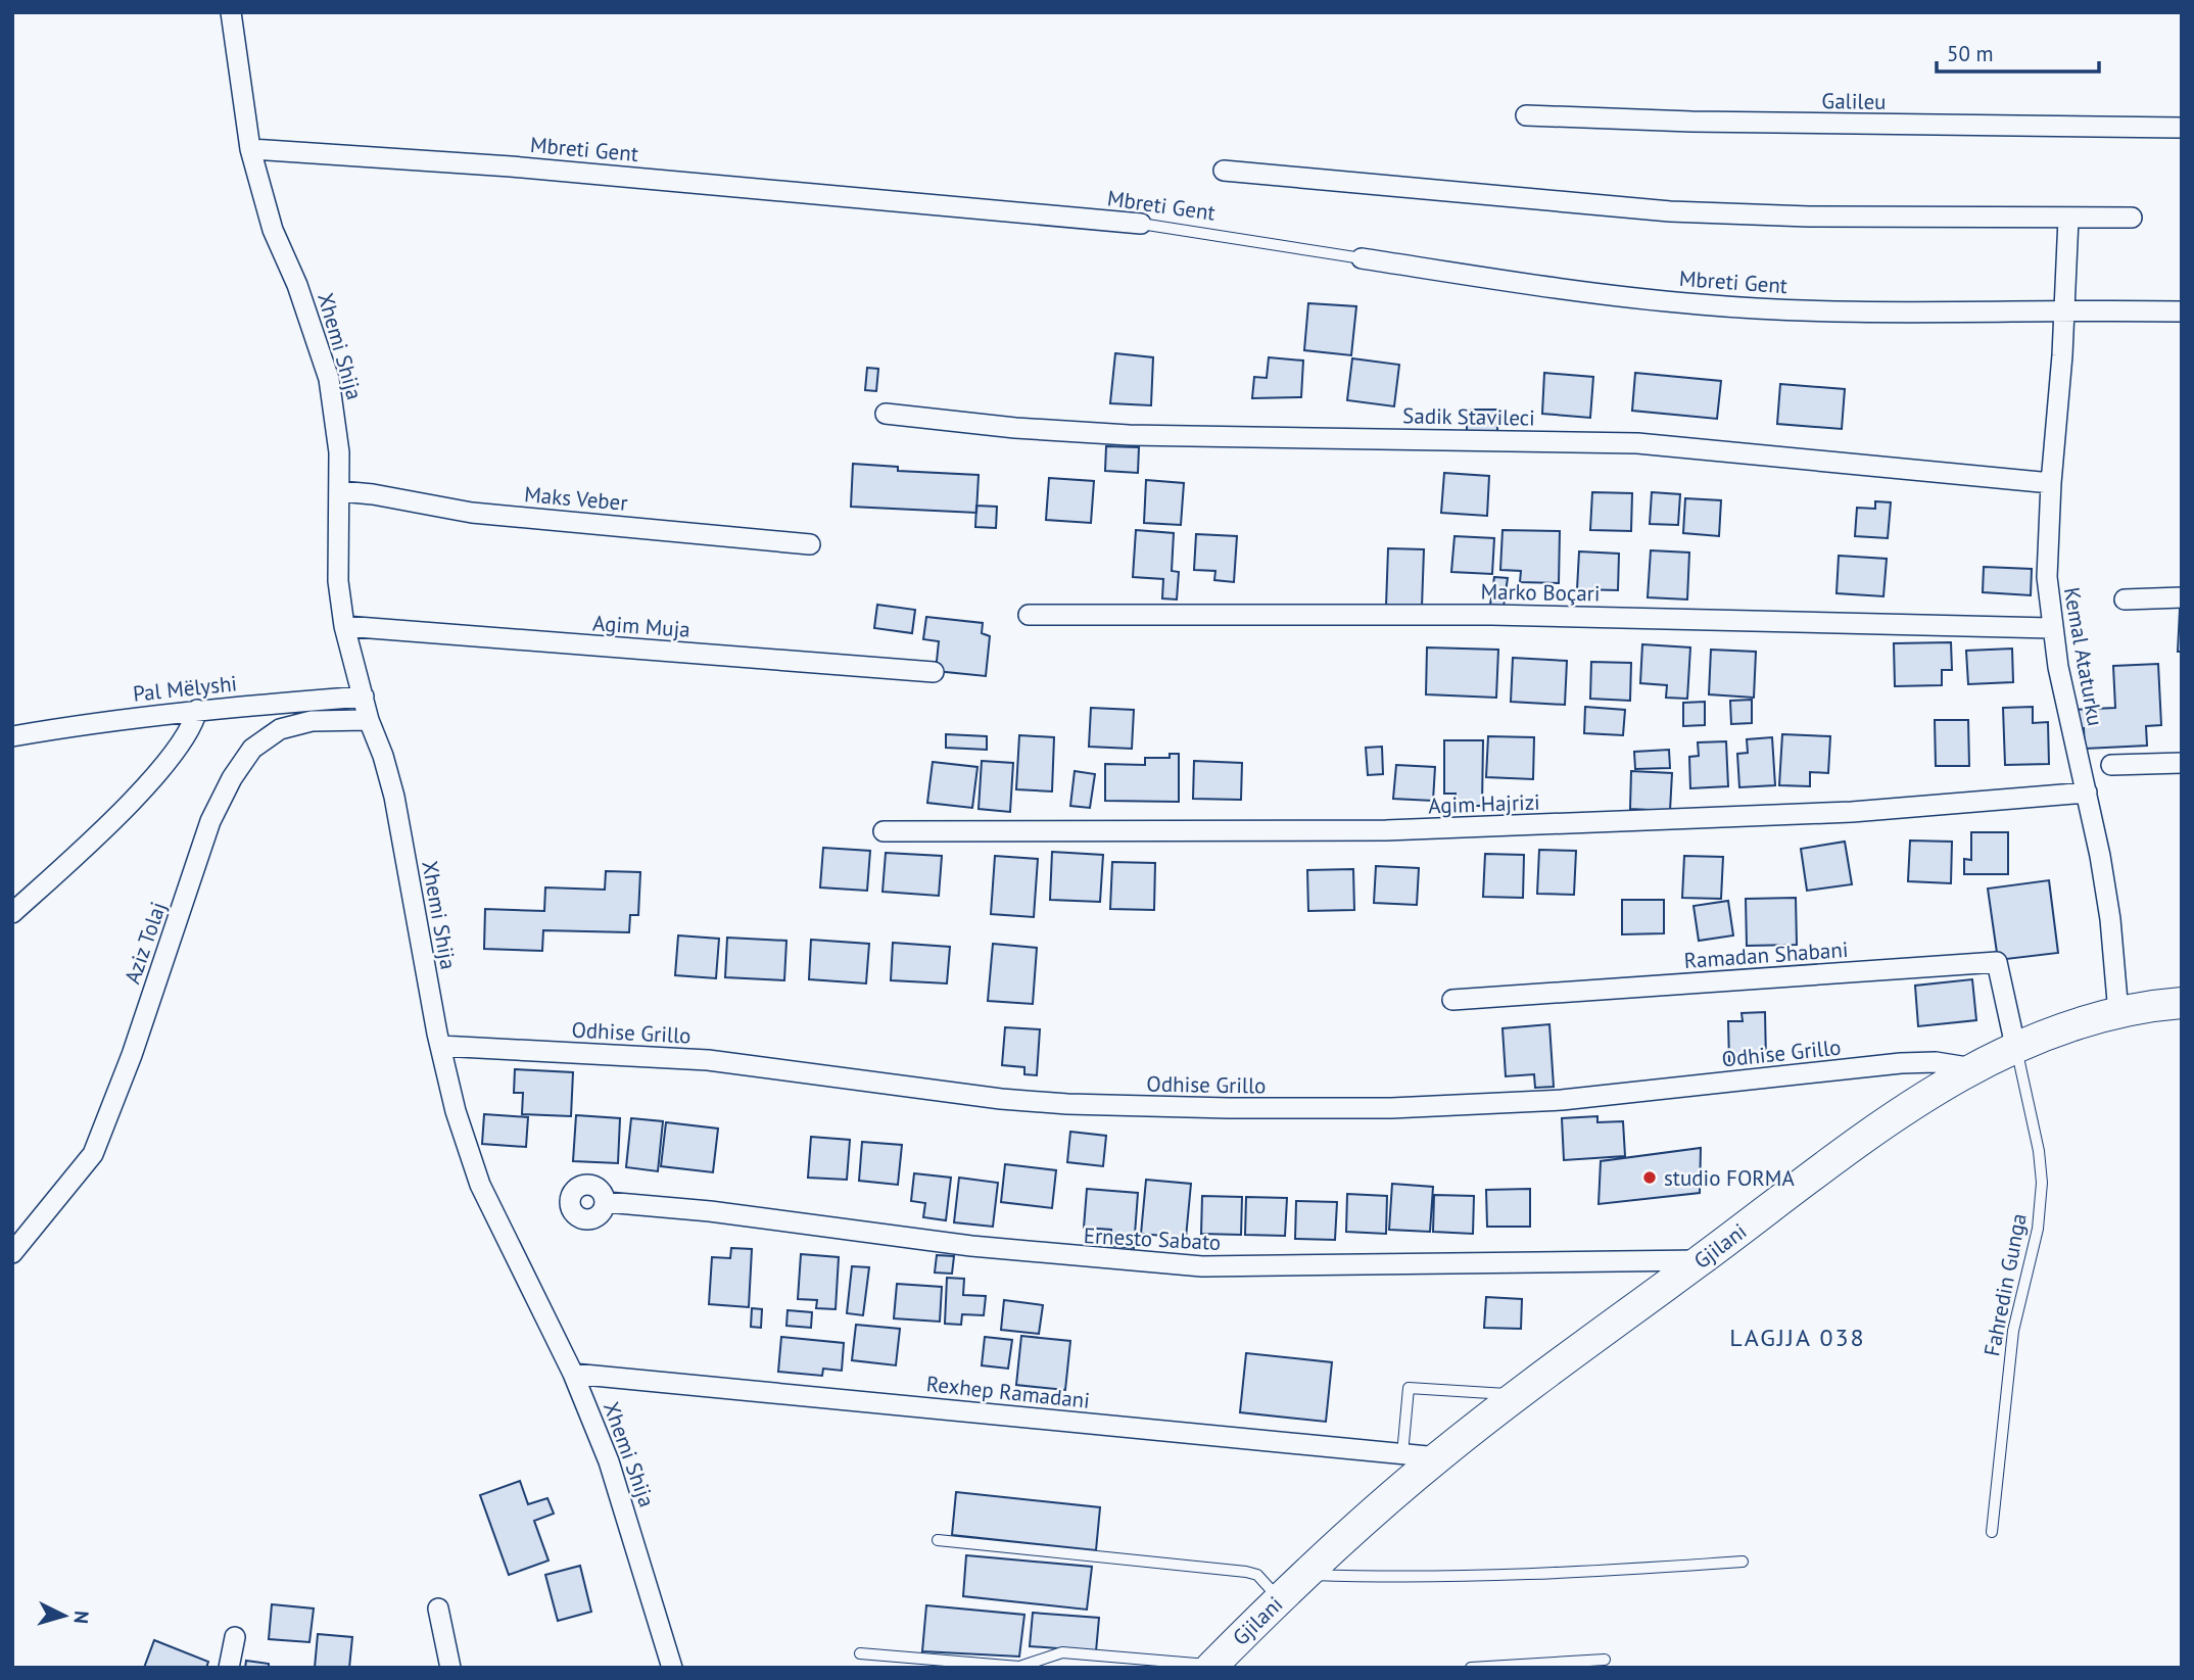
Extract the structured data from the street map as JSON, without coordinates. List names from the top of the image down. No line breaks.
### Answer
{"streets":{"main road":["Gjilani"],"street":["Galileu","Mbreti Gent","Xhemi Shija","Sadik Stavileci","Maks Veber","Marko Boçari","Agim Muja","Kemal Ataturku","Pal Mëlyshi","Agim Hajrizi","Aziz Tolaj","Ramadan Shabani","Odhise Grillo","Ernesto Sabato","Rexhep Ramadani"],"lane":["Fahredin Gunga"]},"crossings":[["Mbreti Gent","Xhemi Shija"],["Mbreti Gent","Kemal Ataturku"],["Xhemi Shija","Maks Veber"],["Xhemi Shija","Agim Muja"],["Xhemi Shija","Pal Mëlyshi"],["Xhemi Shija","Aziz Tolaj"],["Xhemi Shija","Odhise Grillo"],["Xhemi Shija","Rexhep Ramadani"],["Sadik Stavileci","Kemal Ataturku"],["Marko Boçari","Kemal Ataturku"],["Kemal Ataturku","Agim Hajrizi"],["Kemal Ataturku","Gjilani"],["Ramadan Shabani","Gjilani"],["Ramadan Shabani","Fahredin Gunga"],["Odhise Grillo","Gjilani"],["Ernesto Sabato","Gjilani"],["Gjilani","Fahredin Gunga"],["Gjilani","Rexhep Ramadani"]],"districts":["LAGJJA 038"],"places":["studio FORMA"],"scale_bar":"50 m","north":"right"}
